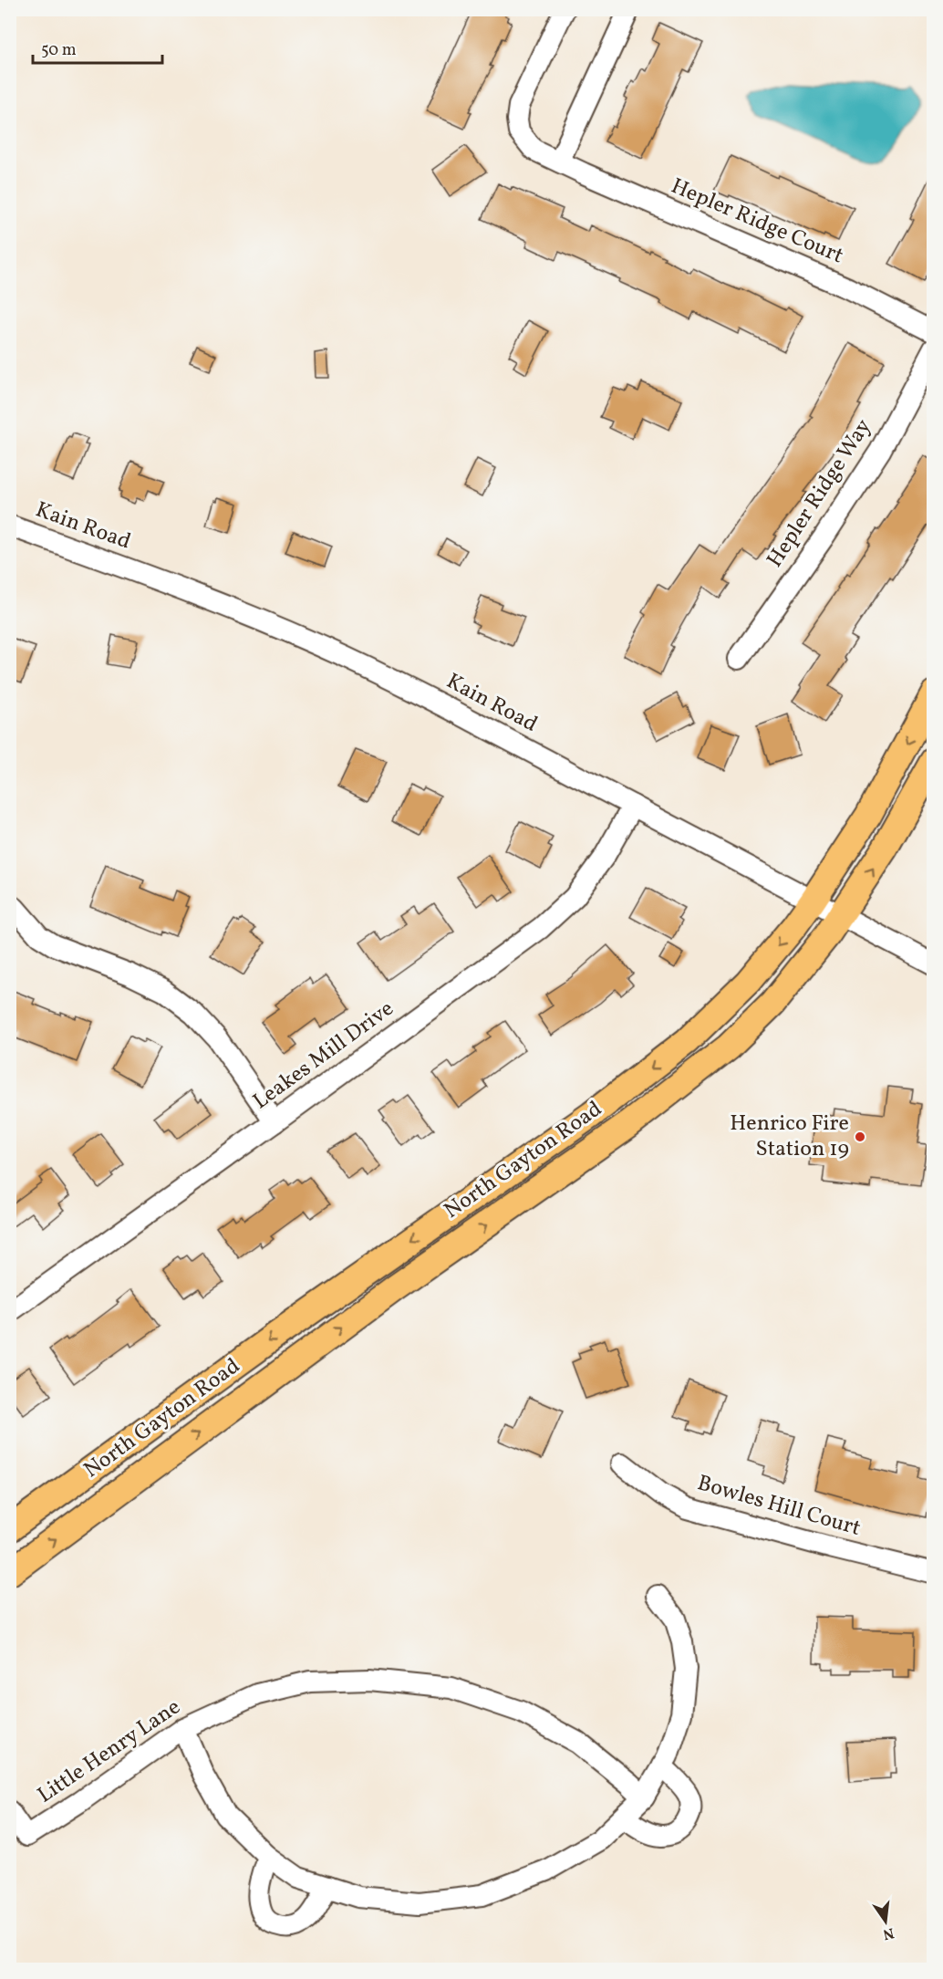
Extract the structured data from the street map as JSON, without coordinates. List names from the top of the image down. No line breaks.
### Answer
{"streets":{"main road":["North Gayton Road"],"street":["Hepler Ridge Court","Hepler Ridge Way","Kain Road","Leakes Mill Drive","Bowles Hill Court","Little Henry Lane"]},"crossings":[["Kain Road","Leakes Mill Drive"],["Kain Road","North Gayton Road"]],"places":["Henrico Fire Station 19"],"scale_bar":"50 m","north":"bottom"}
